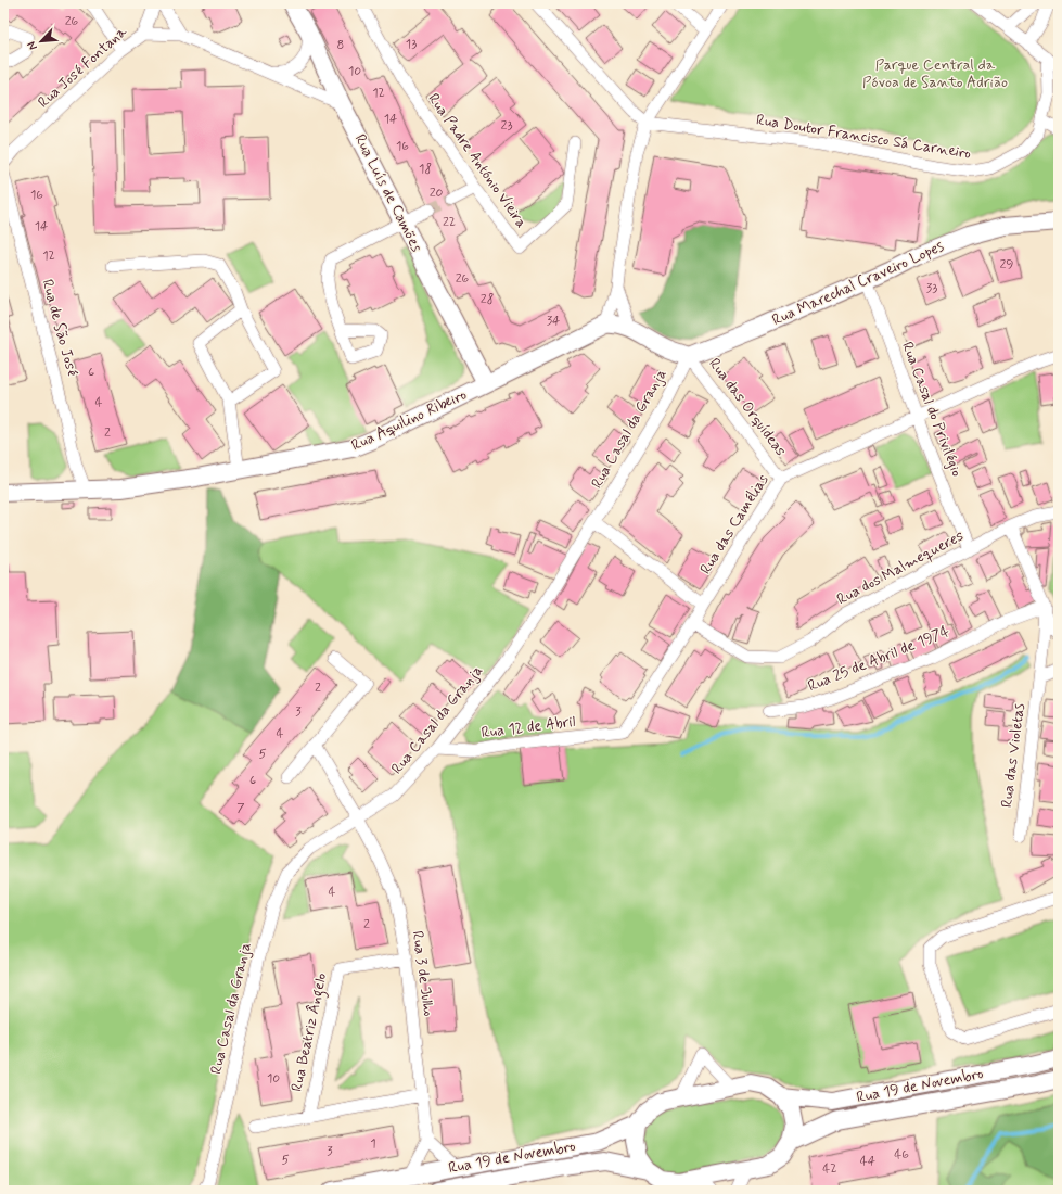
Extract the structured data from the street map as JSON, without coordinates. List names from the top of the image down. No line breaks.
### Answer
{"streets":{"street":["Rua José Fontana","Rua Doutor Francisco Sá Carneiro","Rua Padre António Vieira","Rua Luís de Camões","Rua Marechal Craveiro Lopes","Rua de São José","Rua das Orquídeas","Rua Casal do Privilégio","Rua Aquilino Ribeiro","Rua Casal da Granja","Rua das Camélias","Rua dos Malmequeres","Rua 25 de Abril de 1974","Rua 12 de Abril","Rua das Violetas","Rua 3 de Julho","Rua Beatriz Ângelo","Rua 19 de Novembro"]},"crossings":[["Rua José Fontana","Rua Luís de Camões"],["Rua Luís de Camões","Rua Aquilino Ribeiro"],["Rua Marechal Craveiro Lopes","Rua das Orquídeas"],["Rua Marechal Craveiro Lopes","Rua Casal do Privilégio"],["Rua Marechal Craveiro Lopes","Rua Casal da Granja"],["Rua de São José","Rua Aquilino Ribeiro"],["Rua das Orquídeas","Rua Casal da Granja"],["Rua das Orquídeas","Rua das Camélias"],["Rua Casal do Privilégio","Rua das Camélias"],["Rua Casal do Privilégio","Rua dos Malmequeres"],["Rua Casal da Granja","Rua 12 de Abril"],["Rua Casal da Granja","Rua 3 de Julho"],["Rua das Camélias","Rua dos Malmequeres"],["Rua das Camélias","Rua 12 de Abril"],["Rua dos Malmequeres","Rua das Violetas"],["Rua 25 de Abril de 1974","Rua das Violetas"],["Rua 3 de Julho","Rua Beatriz Ângelo"]],"parks":["Parque Central da Póvoa de Santo Adrião"],"house_numbers":["26","13","8","10","12","14","23","16","18","20","16","22","14","12","29","26","33","28","34","6","4","2","2","3","4","5","6","7","4","2","10","1","3","46","5","44","42"],"north":"bottom left"}
